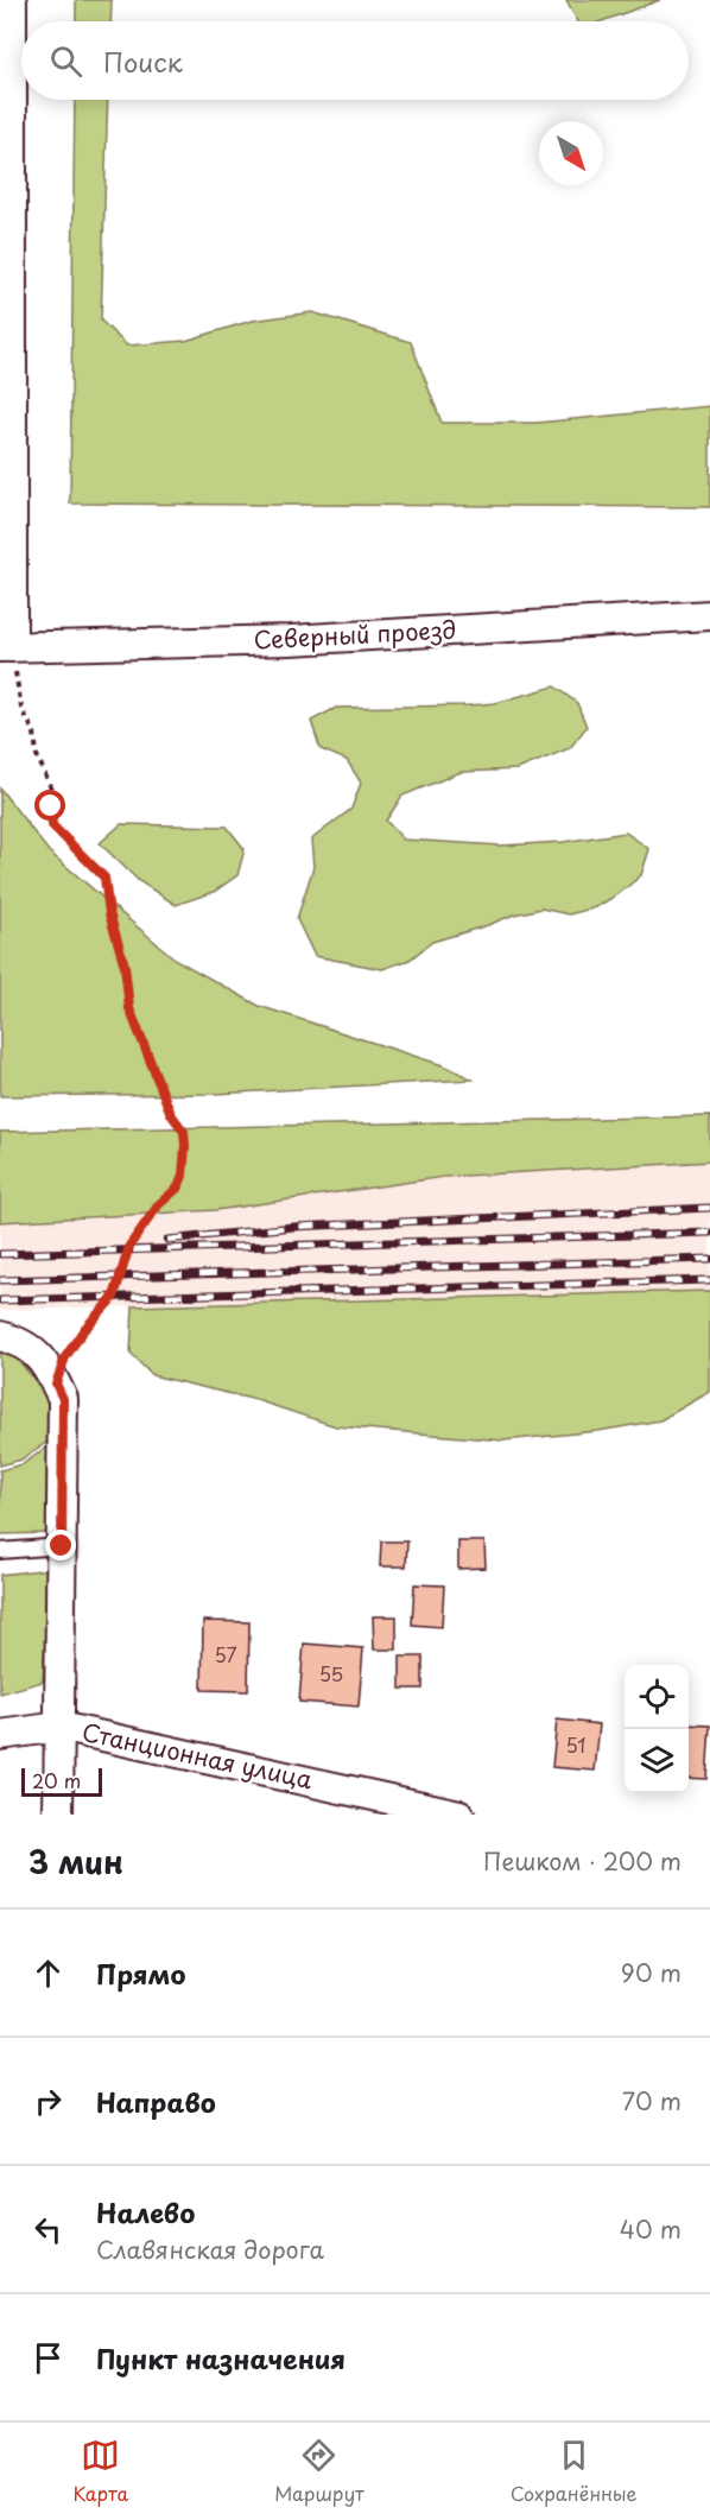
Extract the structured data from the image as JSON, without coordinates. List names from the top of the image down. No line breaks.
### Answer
{"streets":{"street":["Северный проезд","Станционная улица"]},"house_numbers":["57","55","51"],"scale_bar":"20 m","north":"bottom right","page":{"search":"Поиск","scale":"20 m","heading":["3 мин","Пешком · 200 m"],"list":[["Прямо","90 m"],["Направо","70 m"],["Налево","Славянская дорога","40 m"],"Пункт назначения"],"nav":["Карта","Маршрут","Сохранённые"]}}
